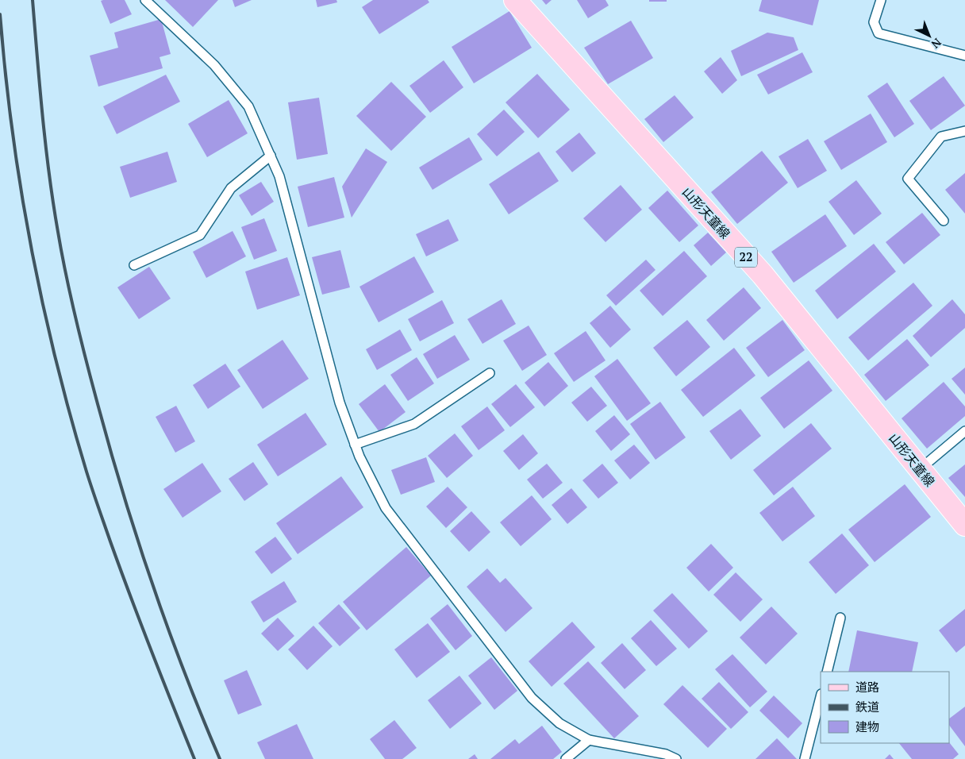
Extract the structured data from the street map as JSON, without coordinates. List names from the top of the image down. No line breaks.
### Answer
{"streets":{"main road":["山形天童線","22"]},"legend":["道路","鉄道","建物"],"north":"bottom right"}
